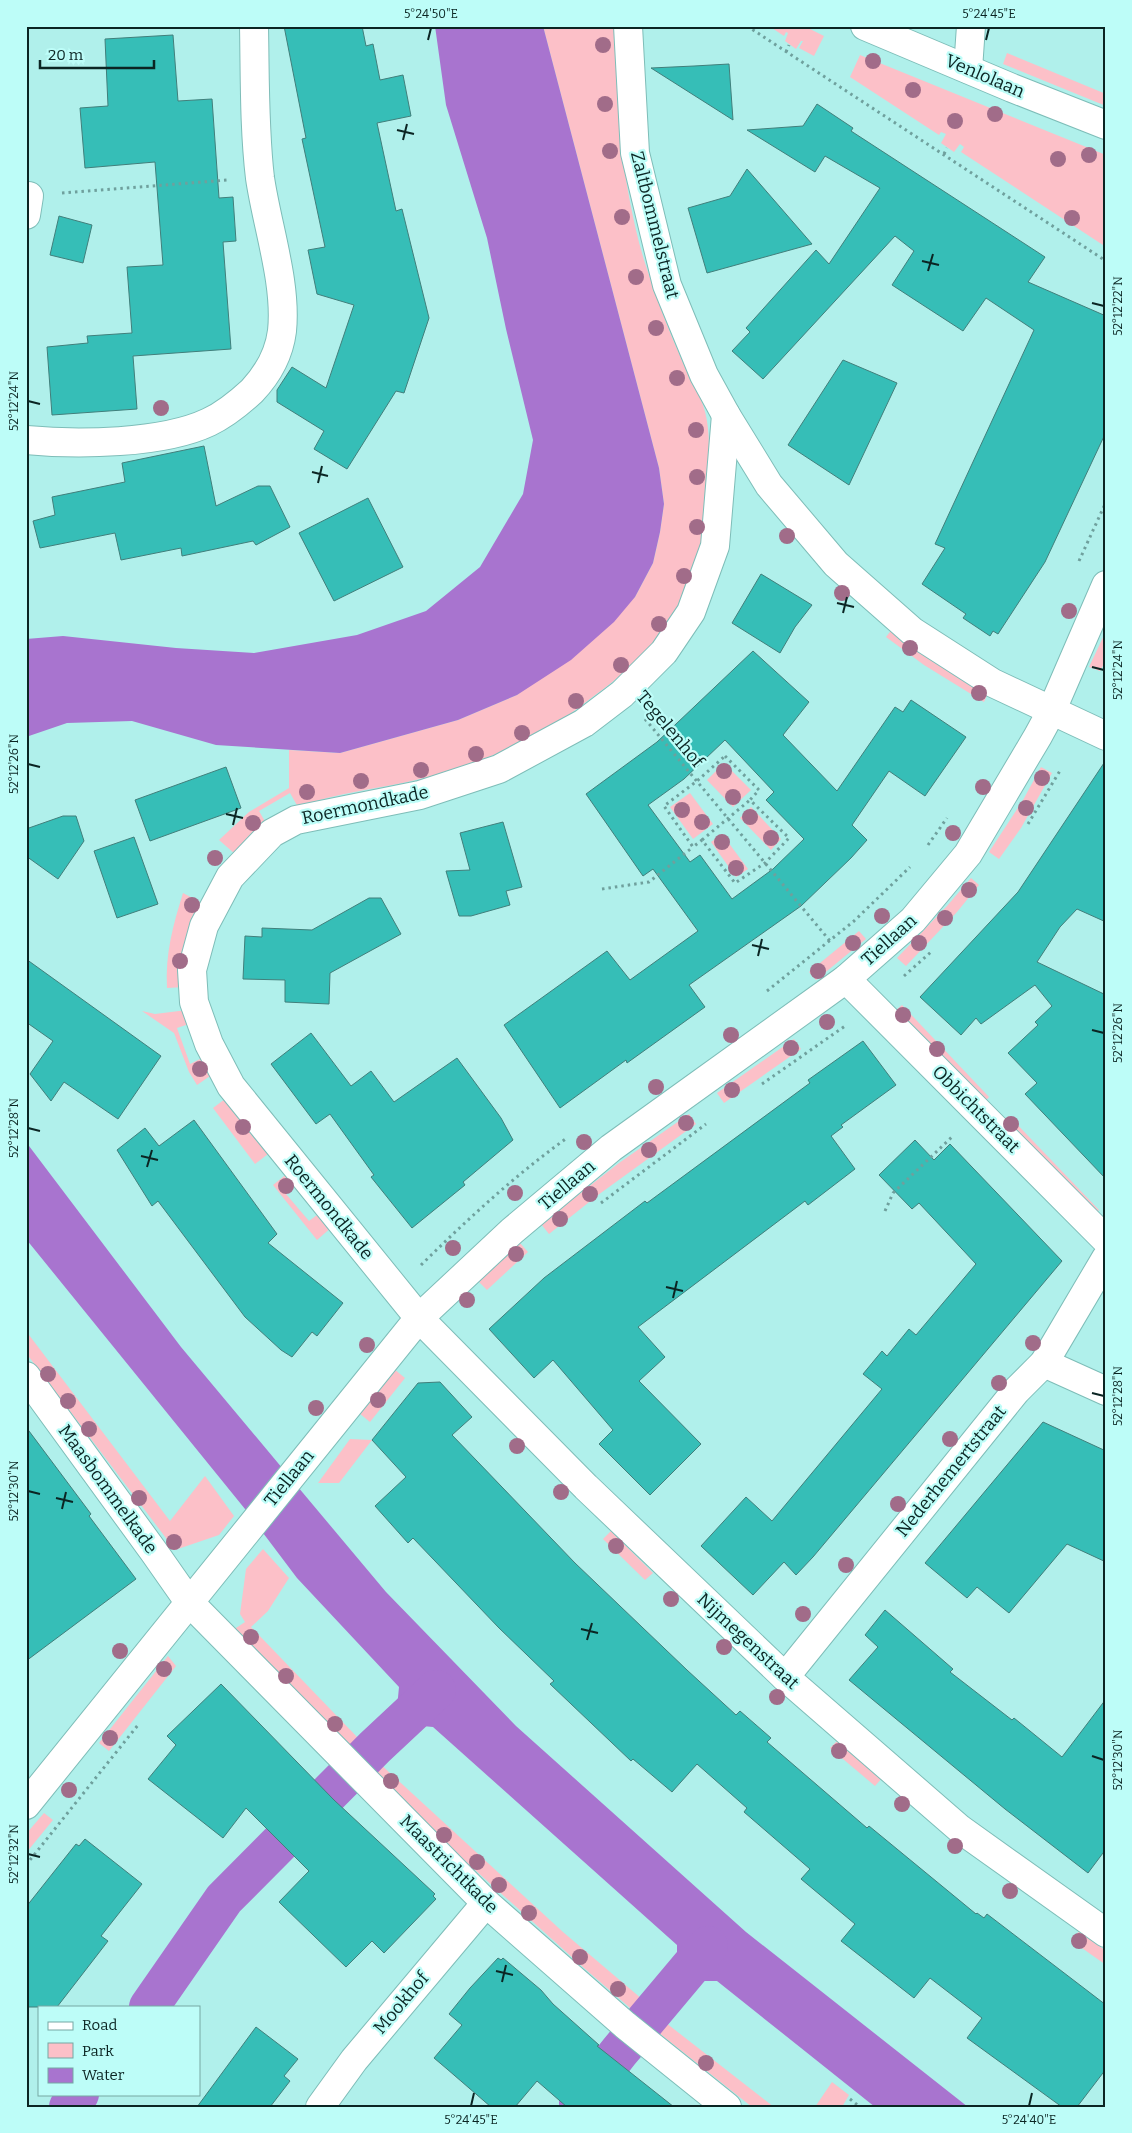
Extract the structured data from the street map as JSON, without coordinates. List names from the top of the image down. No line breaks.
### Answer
{"streets":{"street":["Venlolaan","Zaltbommelstraat","Roermondkade","Tiellaan","Obbichtstraat","Nederhemertstraat","Maasbommelkade","Nijmegenstraat","Maastrichtkade","Mookhof"],"path":["Tegelenhof"]},"crossings":[["Zaltbommelstraat","Roermondkade"],["Zaltbommelstraat","Tiellaan"],["Tegelenhof","Roermondkade"],["Roermondkade","Tiellaan"],["Roermondkade","Nijmegenstraat"],["Tiellaan","Obbichtstraat"],["Tiellaan","Maasbommelkade"],["Tiellaan","Nijmegenstraat"],["Tiellaan","Maastrichtkade"],["Nederhemertstraat","Nijmegenstraat"],["Maasbommelkade","Maastrichtkade"],["Maastrichtkade","Mookhof"]],"legend":["Road","Park","Water"],"scale_bar":"20 m","coordinates":["5°24'50\"E","5°24'45\"E","52°12'22\"N","52°12'24\"N","52°12'26\"N","52°12'28\"N","52°12'30\"N","52°12'32\"N","5°24'40\"E"]}
